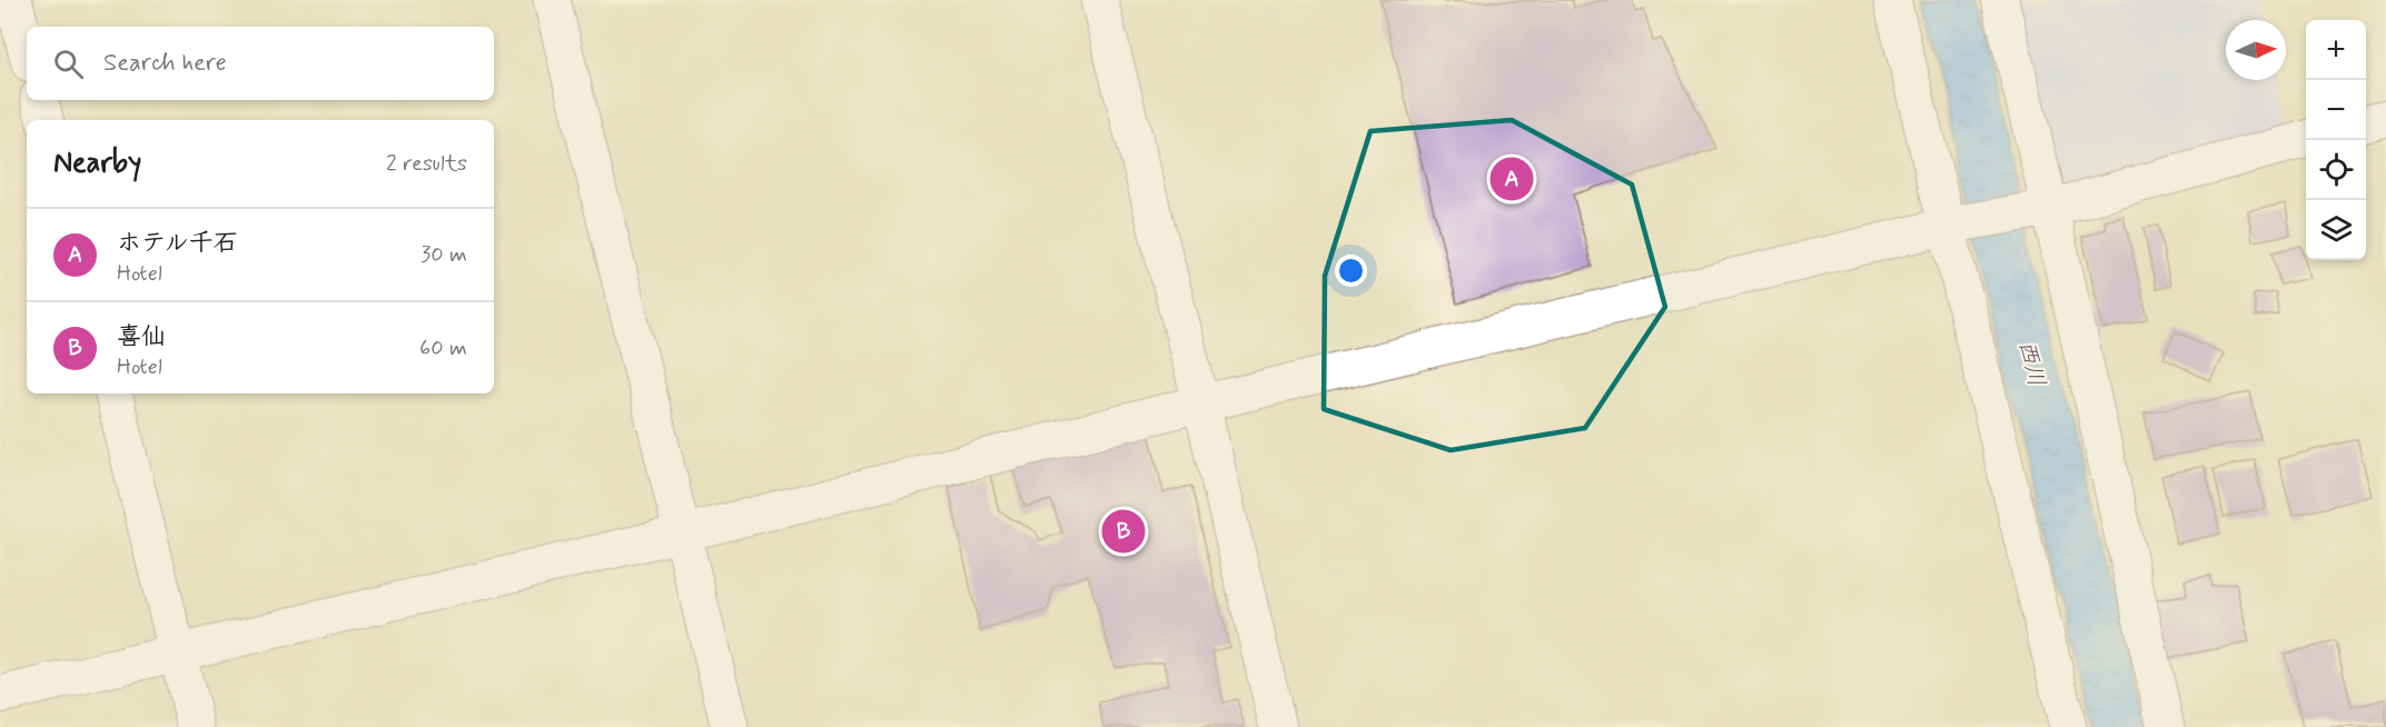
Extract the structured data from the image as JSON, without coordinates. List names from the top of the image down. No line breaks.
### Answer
{"water":["西川"],"north":"right","page":{"map_buttons":["+","−"],"search":"Search here","heading":["Nearby","2 results"],"pins":["A","B"],"list":[{"mark":"A","name":"ホテル千石","note":"Hotel","value":"30 m"},{"mark":"B","name":"喜仙","note":"Hotel","value":"60 m"}]}}
